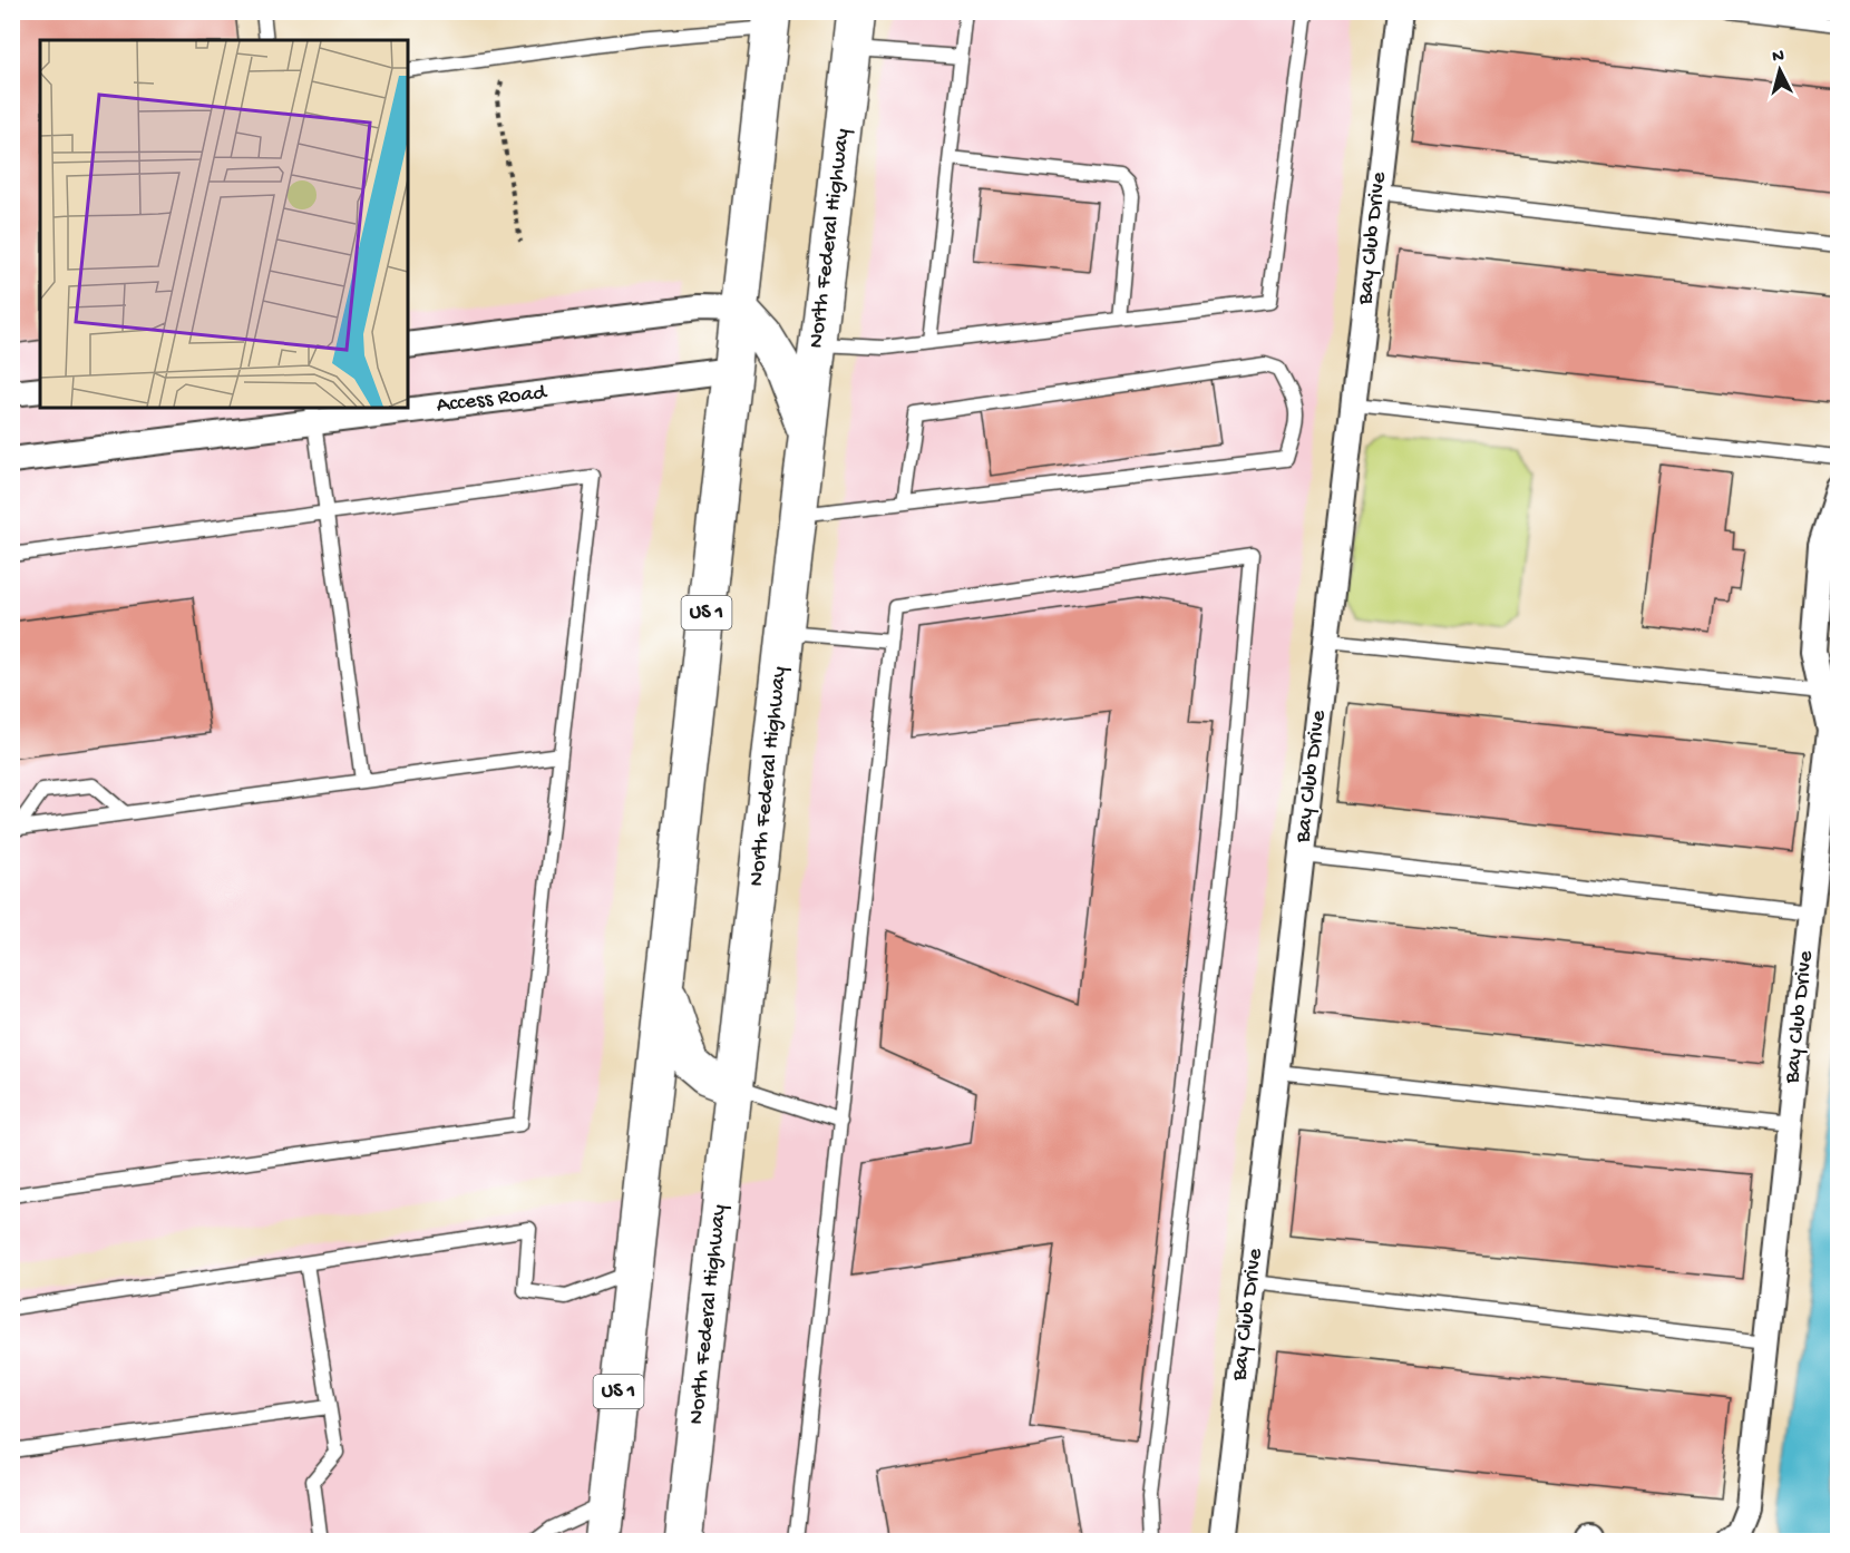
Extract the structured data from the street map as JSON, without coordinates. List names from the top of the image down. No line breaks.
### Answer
{"streets":{"main road":["North Federal Highway","US 1"],"street":["Bay Club Drive","Access Road"]},"crossings":[["Access Road","US 1"]],"north":"top"}
